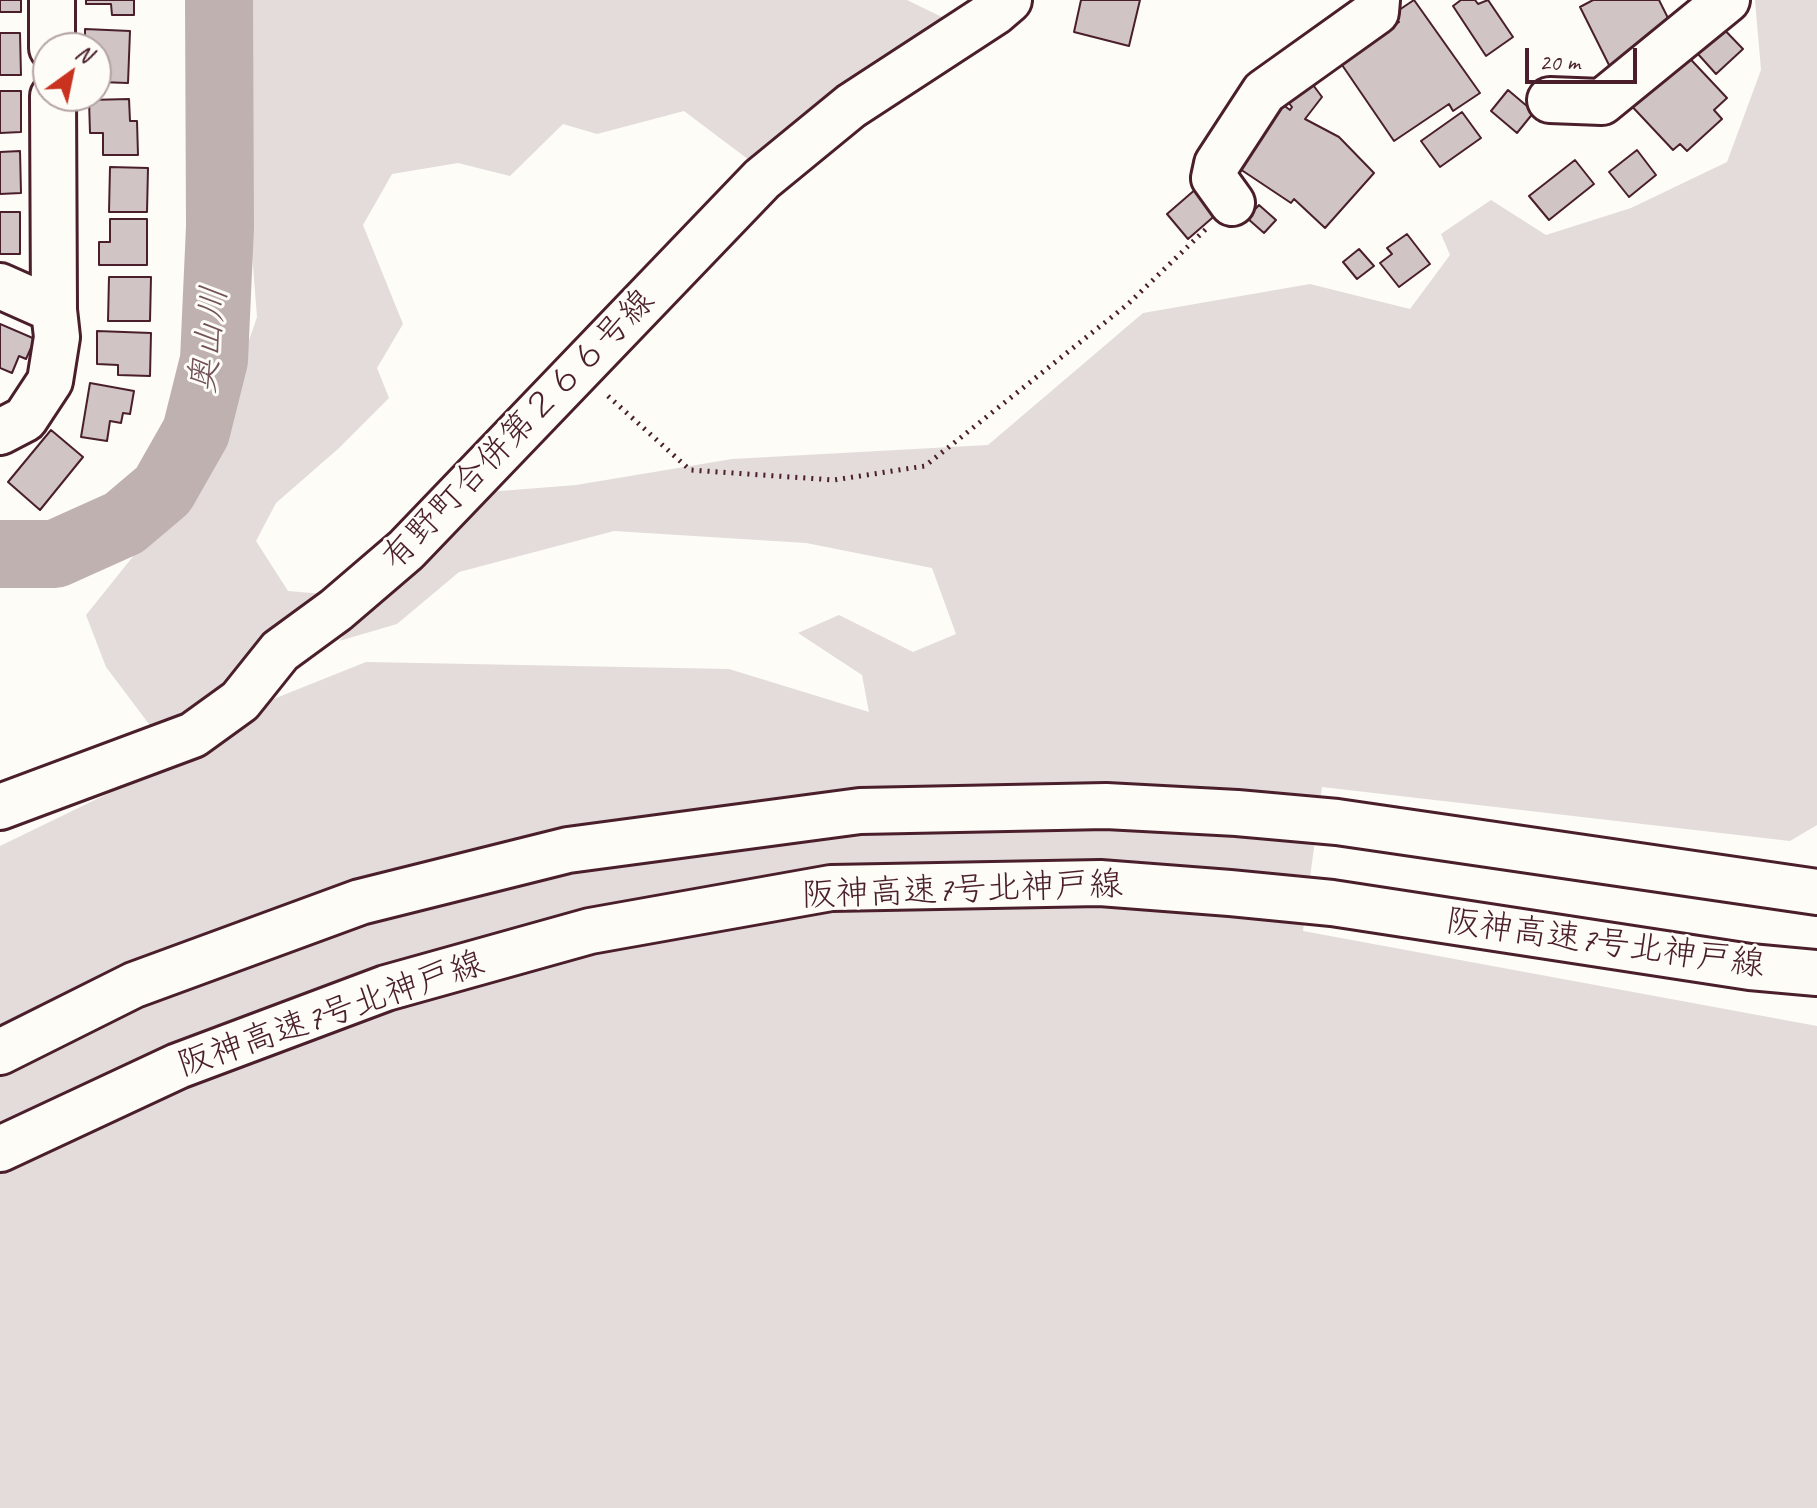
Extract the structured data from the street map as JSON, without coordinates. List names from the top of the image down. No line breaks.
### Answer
{"streets":{"main road":["有野町合併第２６６号線","阪神高速7号北神戸線"]},"water":["奥山川"],"scale_bar":"20 m","north":"top right"}
